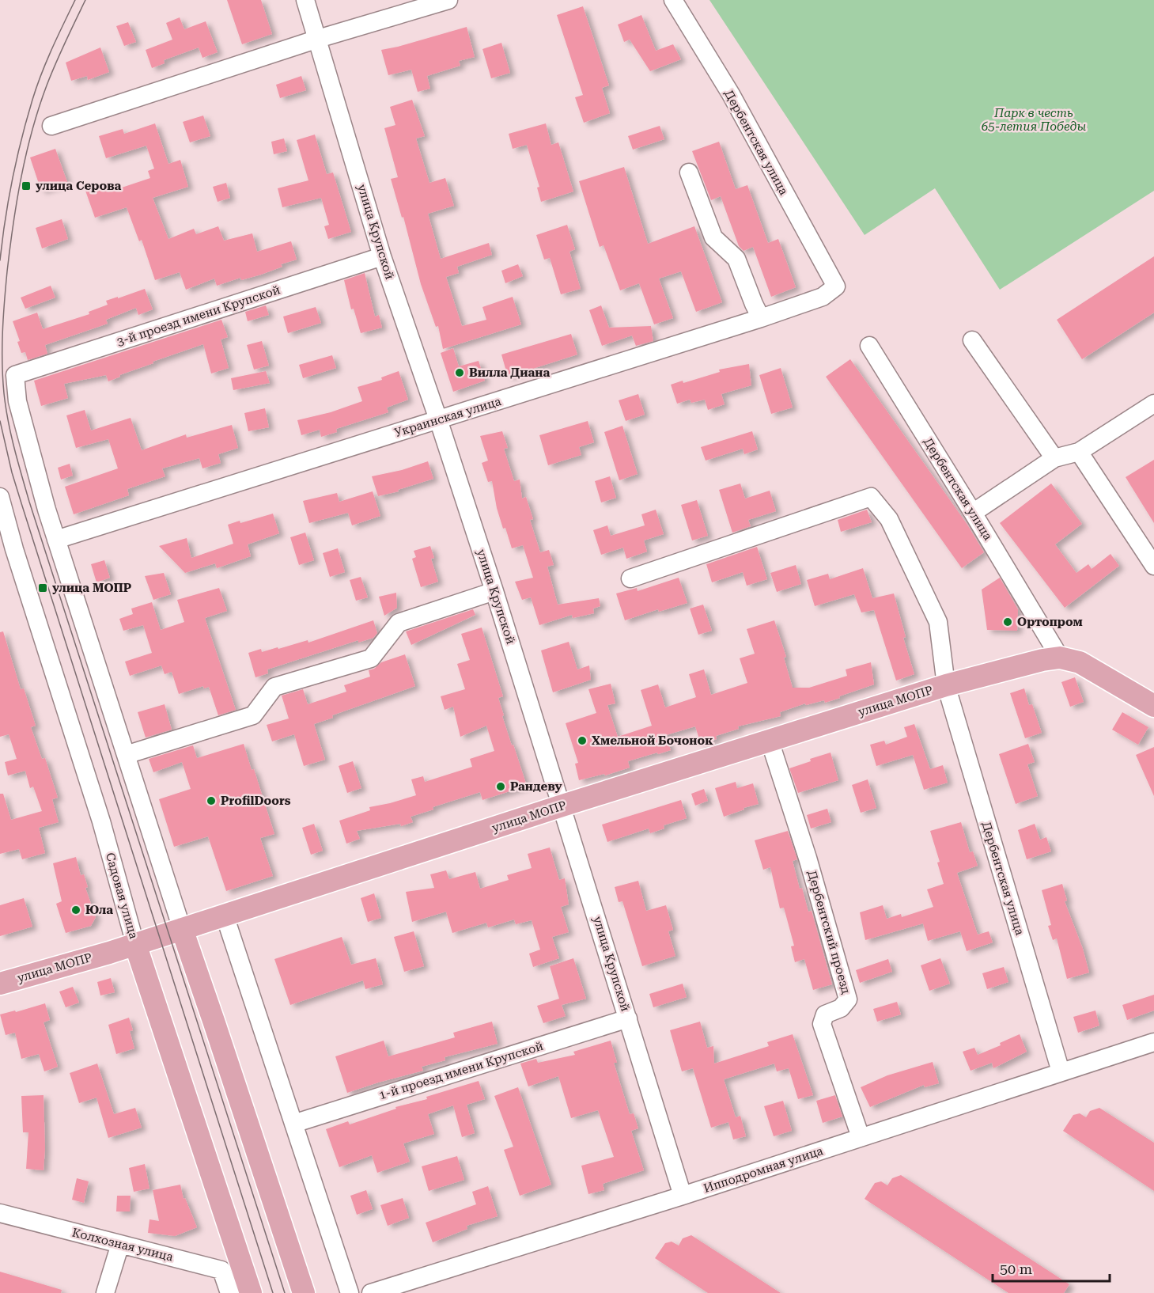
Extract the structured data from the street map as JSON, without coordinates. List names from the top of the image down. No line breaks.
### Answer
{"streets":{"main road":["улица МОПР","Садовая улица"],"street":["Дербентская улица","улица Крупской","3-й проезд имени Крупской","Украинская улица","Дербентский проезд","1-й проезд имени Крупской","Ипподромная улица","Колхозная улица"]},"crossings":[["Дербентская улица","Украинская улица"],["Дербентская улица","улица МОПР"],["Дербентская улица","Ипподромная улица"],["улица Крупской","3-й проезд имени Крупской"],["улица Крупской","Украинская улица"],["улица Крупской","улица МОПР"],["улица Крупской","1-й проезд имени Крупской"],["улица Крупской","Ипподромная улица"],["3-й проезд имени Крупской","Украинская улица"],["улица МОПР","Садовая улица"],["улица МОПР","Дербентский проезд"],["Дербентский проезд","Ипподромная улица"]],"parks":["Парк в честь 65-летия Победы"],"places":{"transit":["улица Серова","улица МОПР"],"other":["Вилла Диана","Ортопром","Хмельной Бочонок","Рандеву","ProfilDoors","Юла"]},"scale_bar":"50 m"}
